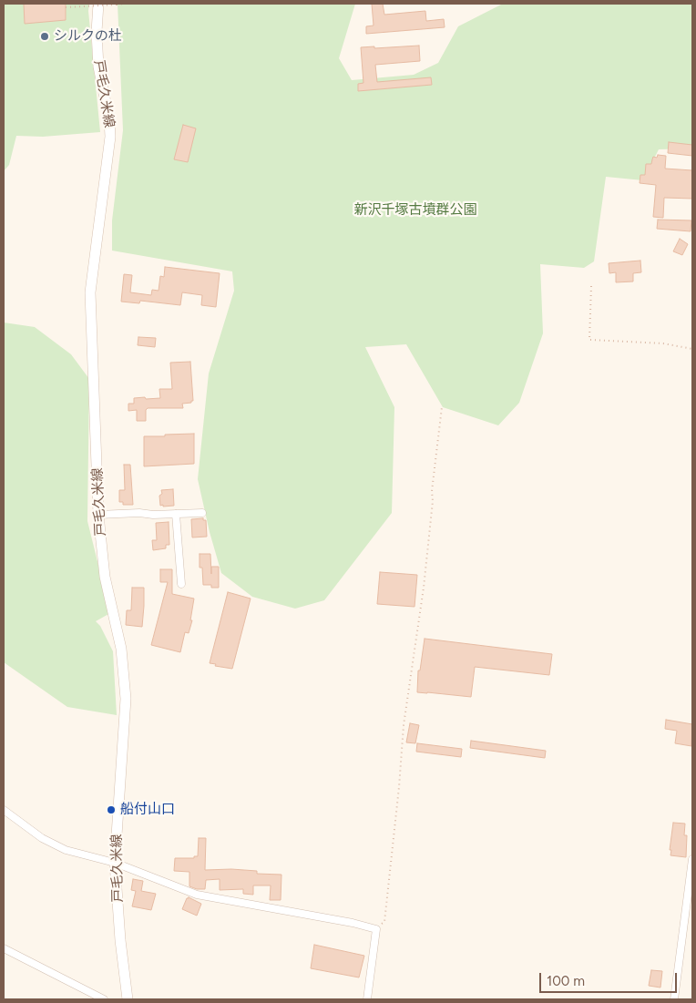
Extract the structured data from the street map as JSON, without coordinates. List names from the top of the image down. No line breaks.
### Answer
{"streets":{"main road":["戸毛久米線"]},"parks":["新沢千塚古墳群公園"],"places":["シルクの杜","船付山口"],"scale_bar":"100 m"}
